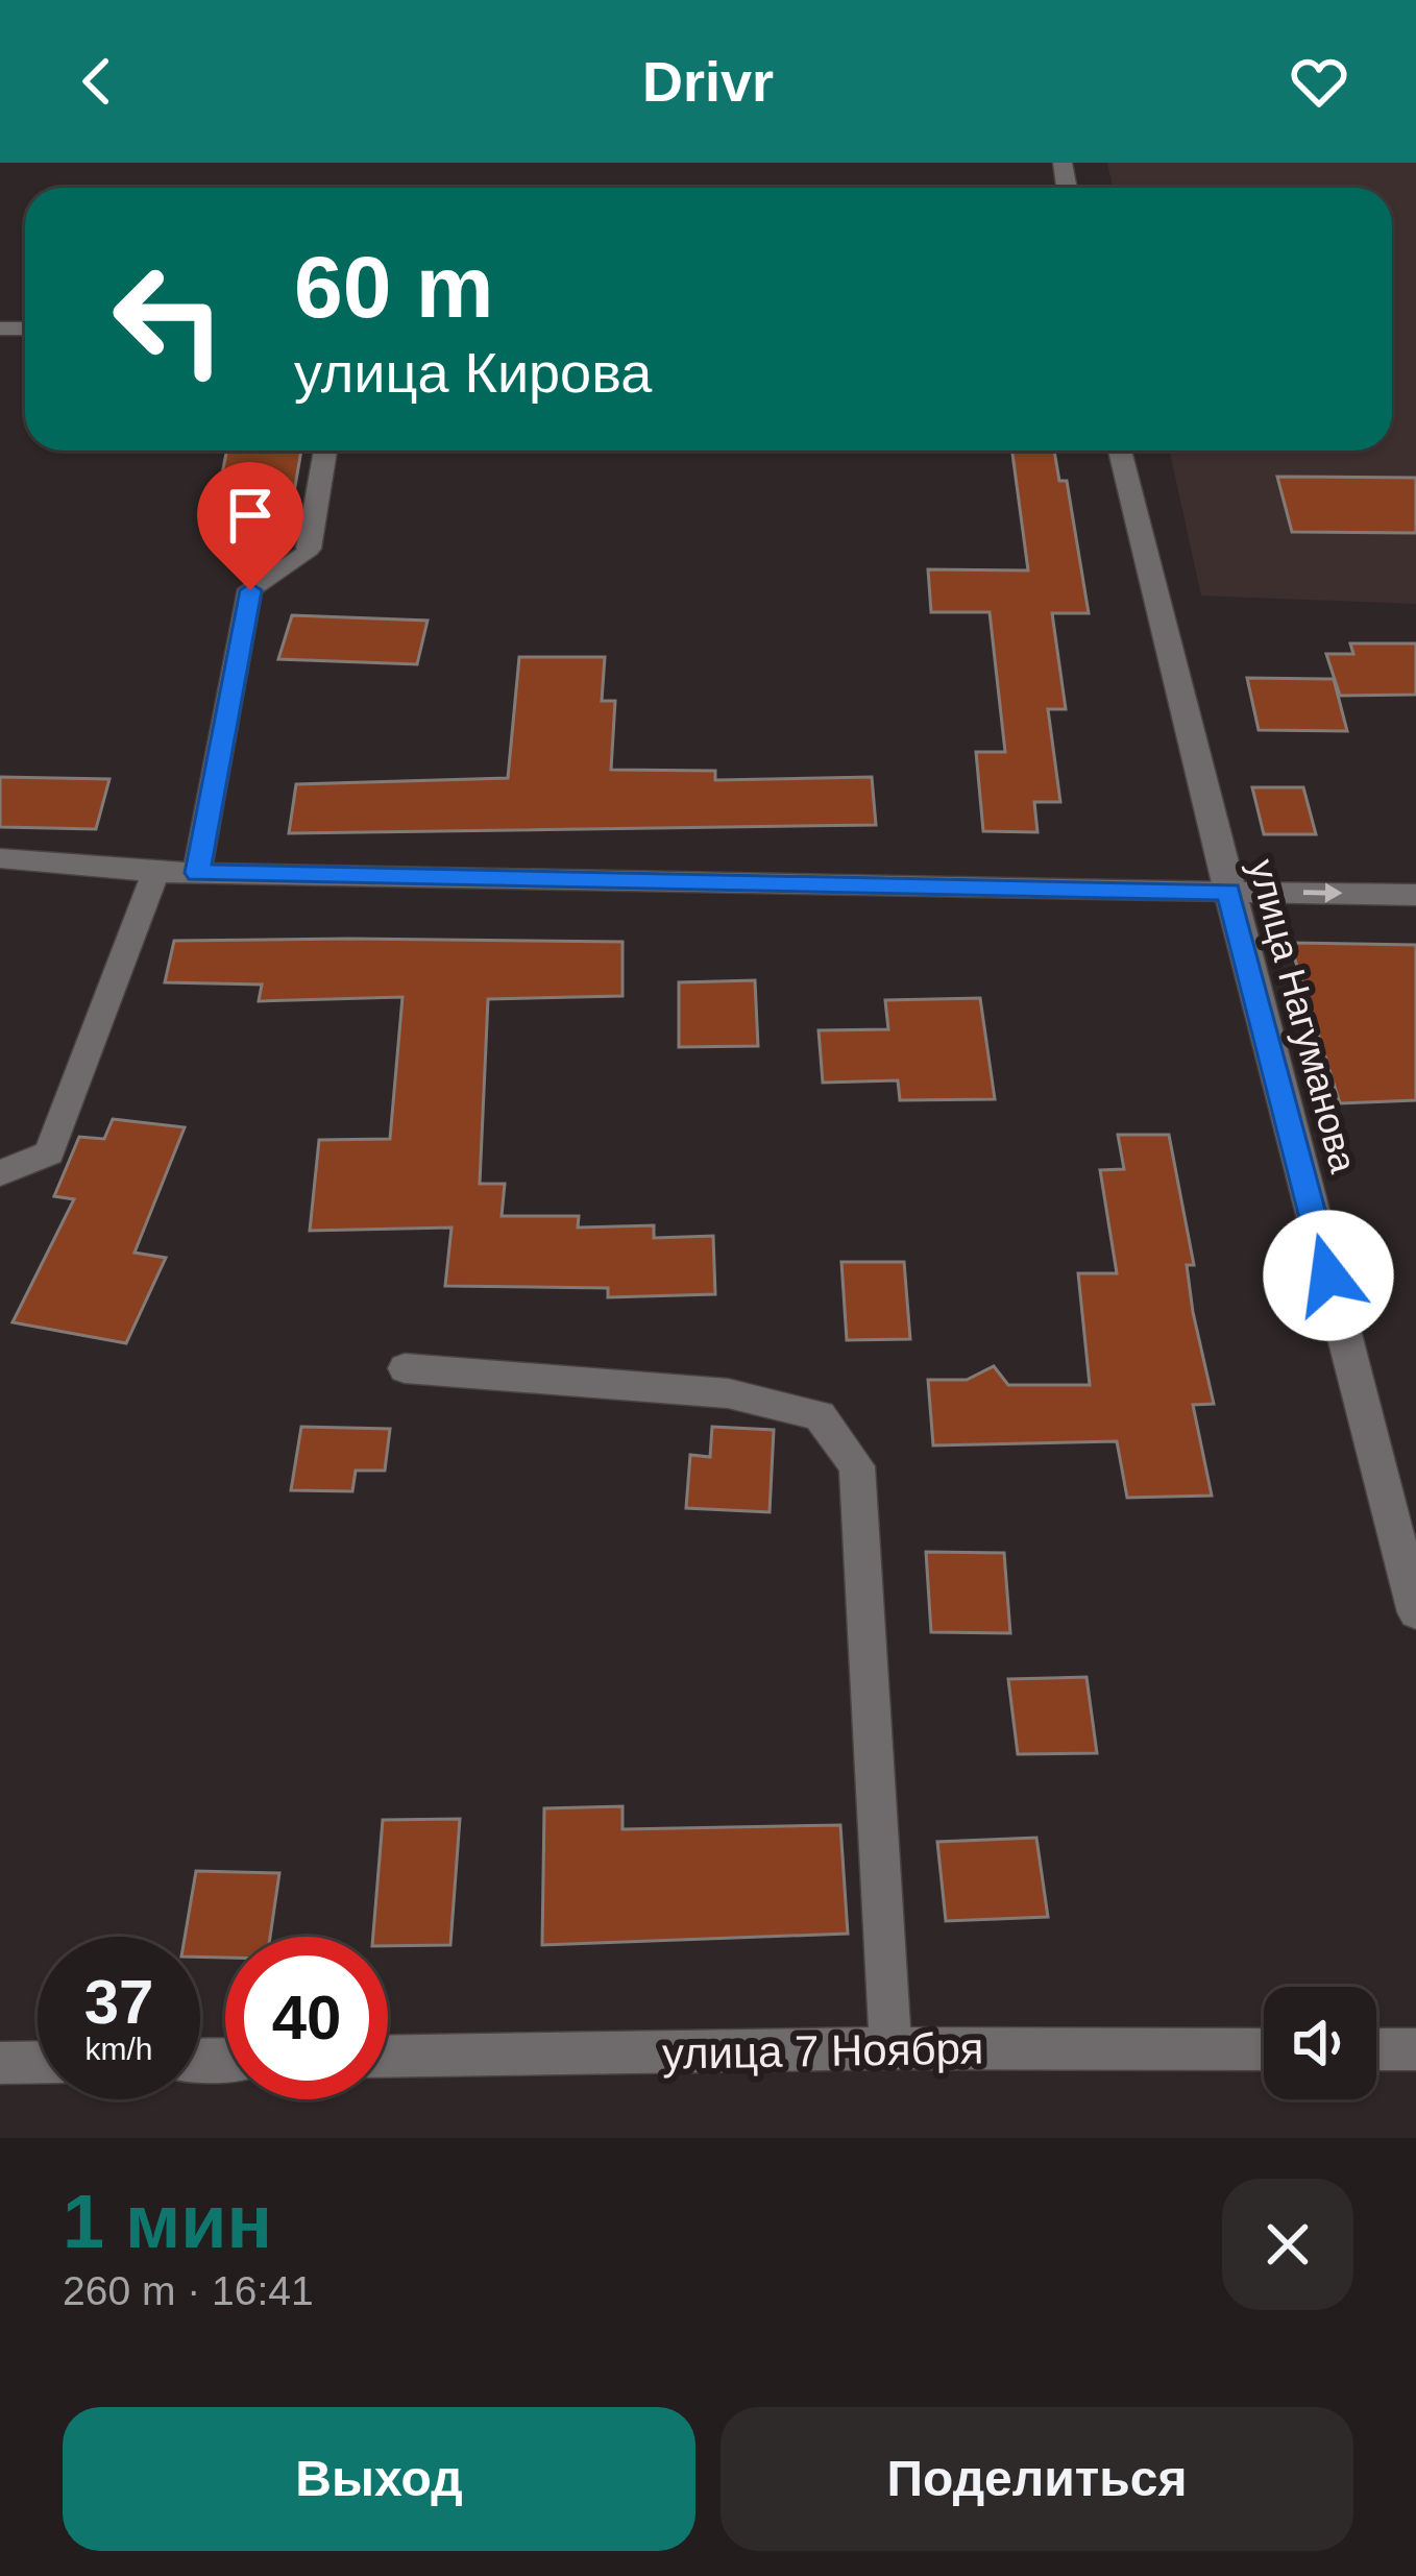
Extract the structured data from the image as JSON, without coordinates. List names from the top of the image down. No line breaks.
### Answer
{"streets":{"street":["улица Нагуманова","улица 7 Ноября"]},"page":{"header":"Drivr","turn":["60 m","улица Кирова"],"speed":"37 km/h","limit":"40","heading":["1 мин","260 m · 16:41"],"buttons":["Выход","Поделиться"]}}
